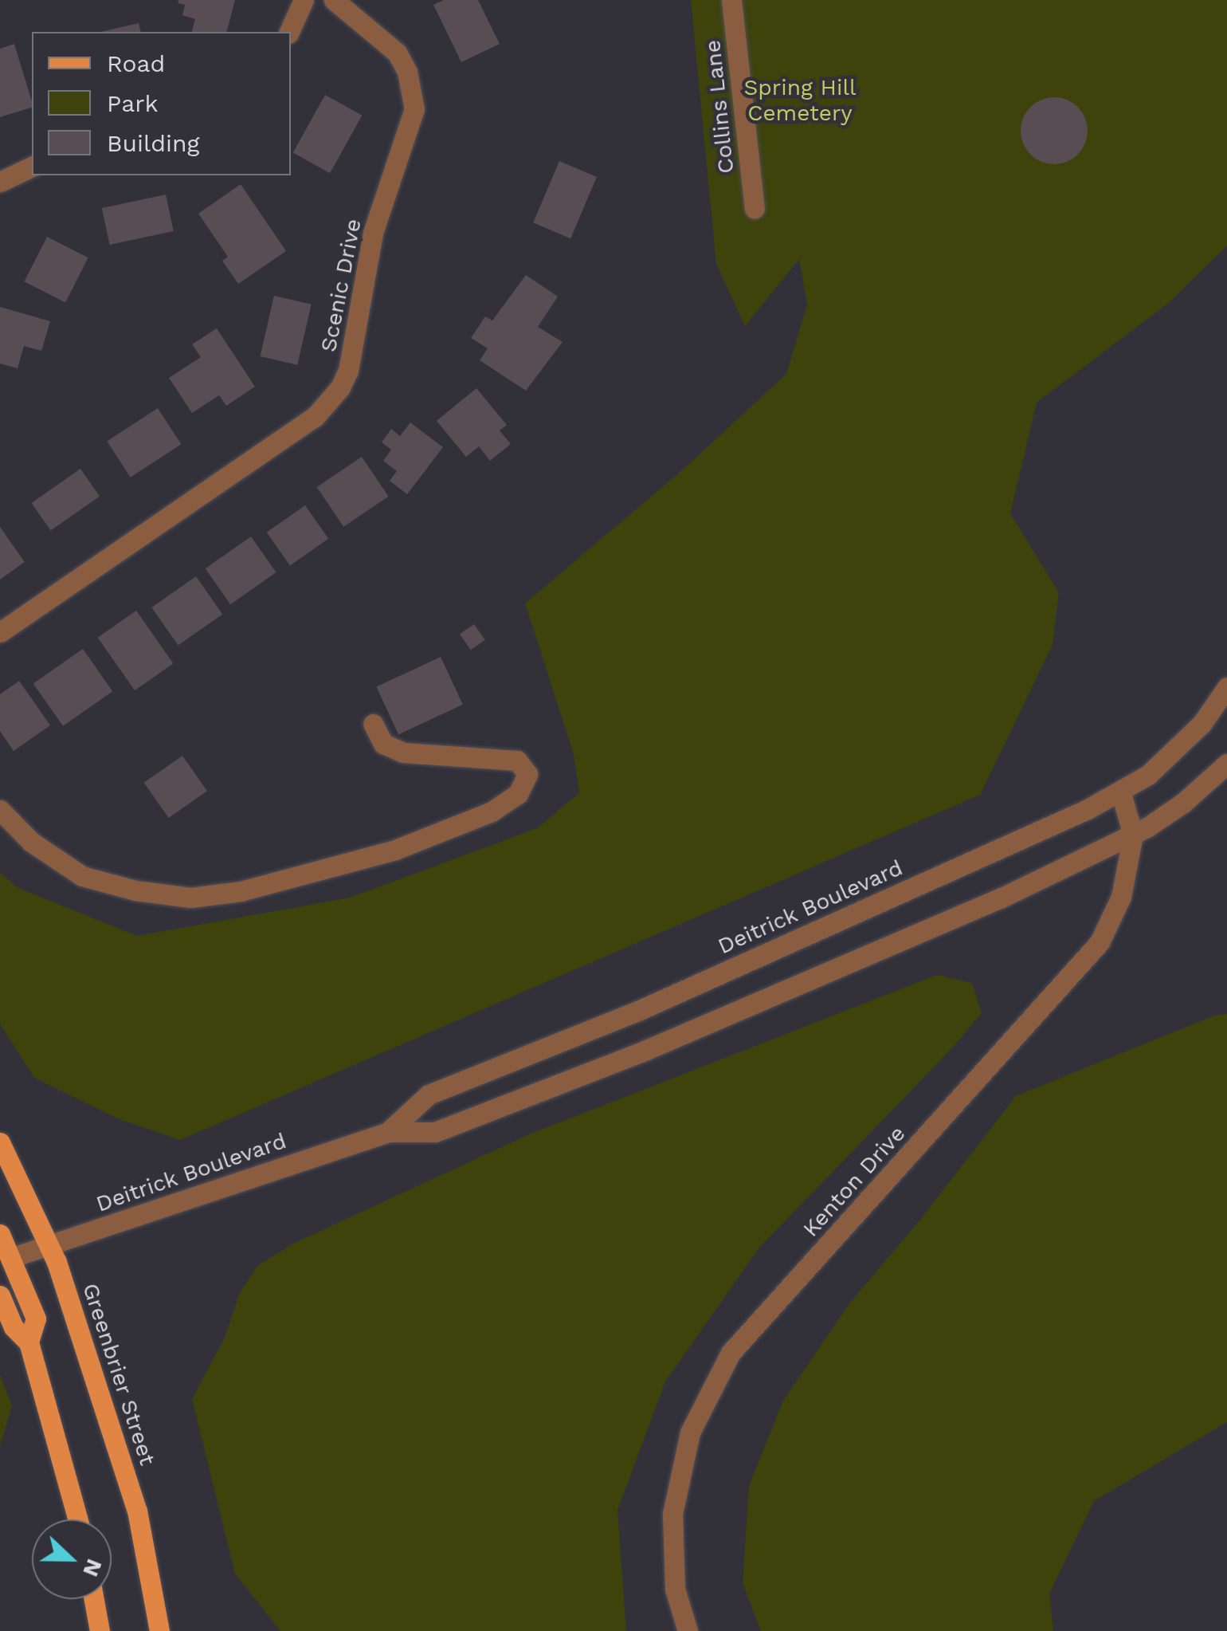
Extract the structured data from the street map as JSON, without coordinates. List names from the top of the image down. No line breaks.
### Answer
{"streets":{"main road":["Greenbrier Street"],"street":["Collins Lane","Scenic Drive","Deitrick Boulevard","Kenton Drive"]},"crossings":[["Deitrick Boulevard","Kenton Drive"],["Deitrick Boulevard","Greenbrier Street"]],"parks":["Spring Hill Cemetery"],"legend":["Road","Park","Building"],"north":"right"}
